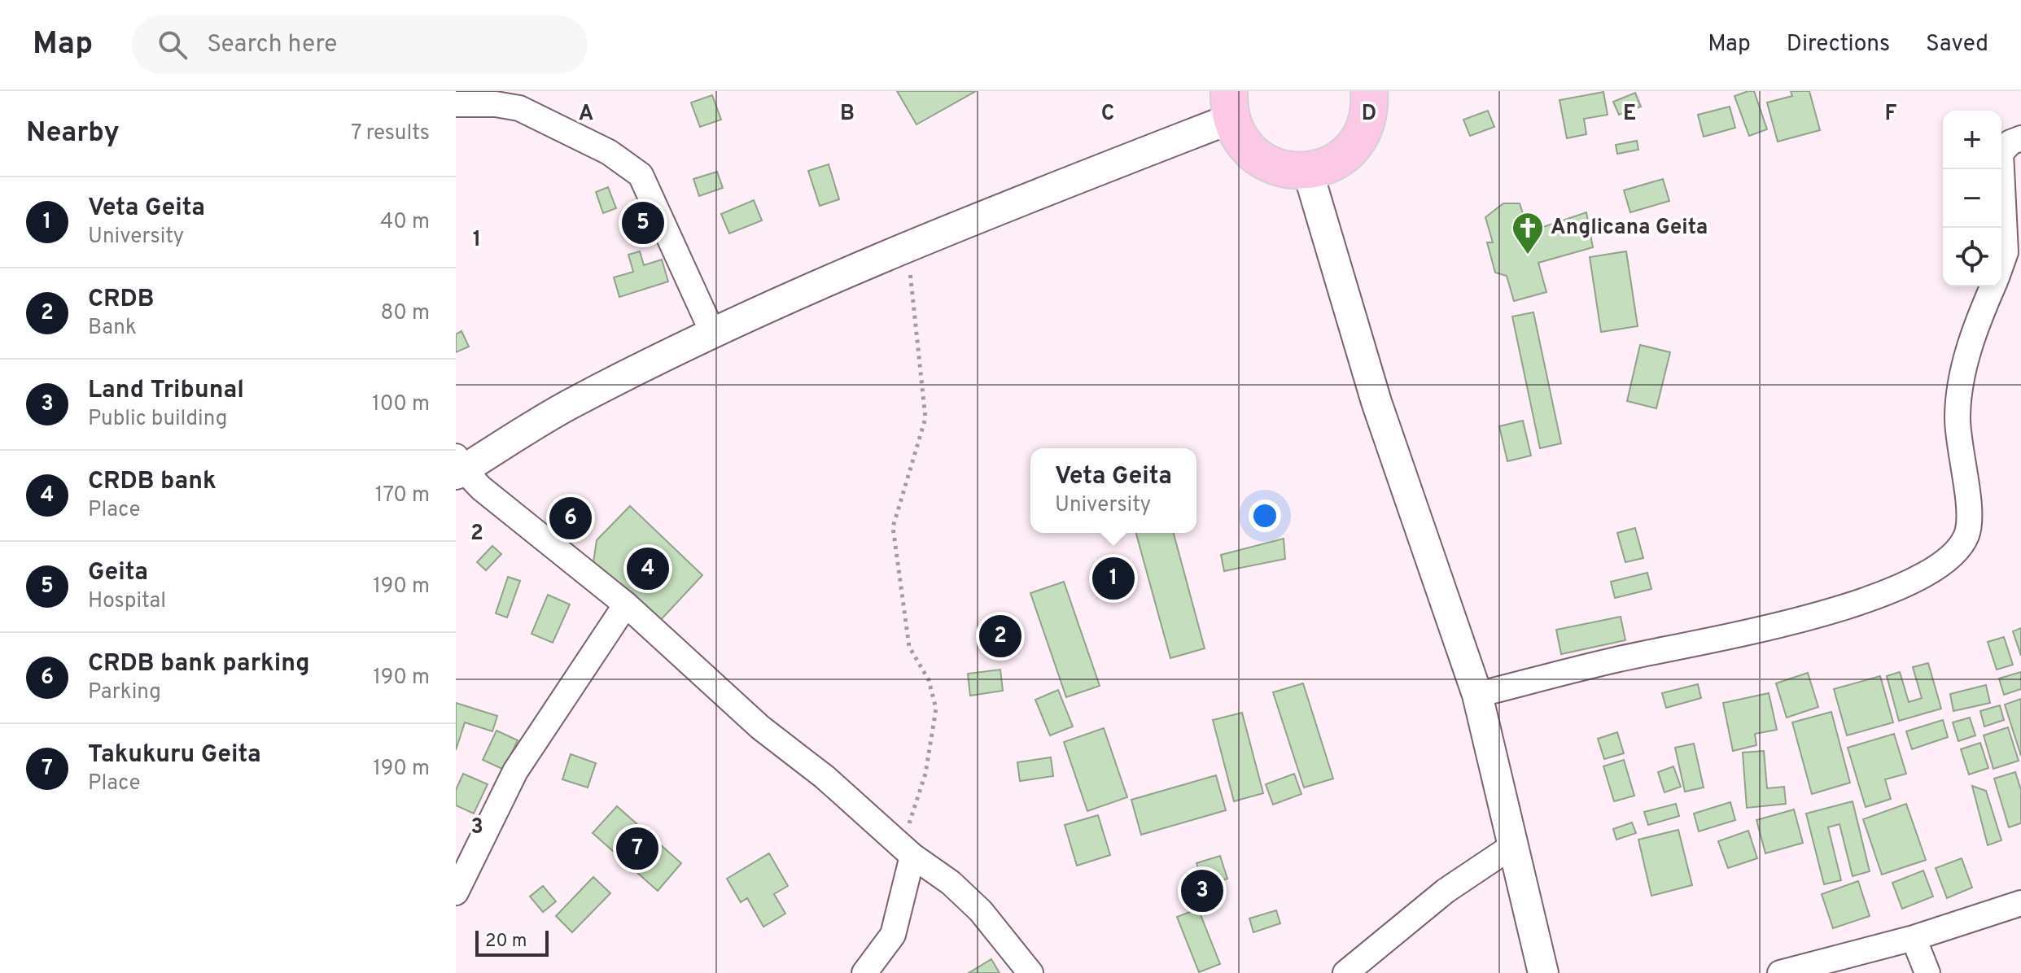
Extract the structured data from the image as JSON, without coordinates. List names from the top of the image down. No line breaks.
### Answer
{"places":{"church":["Anglicana Geita"]},"scale_bar":"20 m","page":{"header":"Map","search":"Search here","nav":["Map","Directions","Saved"],"heading":["Nearby","7 results"],"map_buttons":["+","−"],"list":[{"mark":"1","name":"Veta Geita","note":"University","value":"40 m"},{"mark":"2","name":"CRDB","note":"Bank","value":"80 m"},{"mark":"3","name":"Land Tribunal","note":"Public building","value":"100 m"},{"mark":"4","name":"CRDB bank","note":"Place","value":"170 m"},{"mark":"5","name":"Geita","note":"Hospital","value":"190 m"},{"mark":"6","name":"CRDB bank parking","note":"Parking","value":"190 m"},{"mark":"7","name":"Takukuru Geita","note":"Place","value":"190 m"}],"pins":["5","6","4","1","2","7","3"],"popup":["Veta Geita","University"],"scale":"20 m"},"grid":{"columns":["A","B","C","D","E","F"],"rows":["1","2","3"]}}
